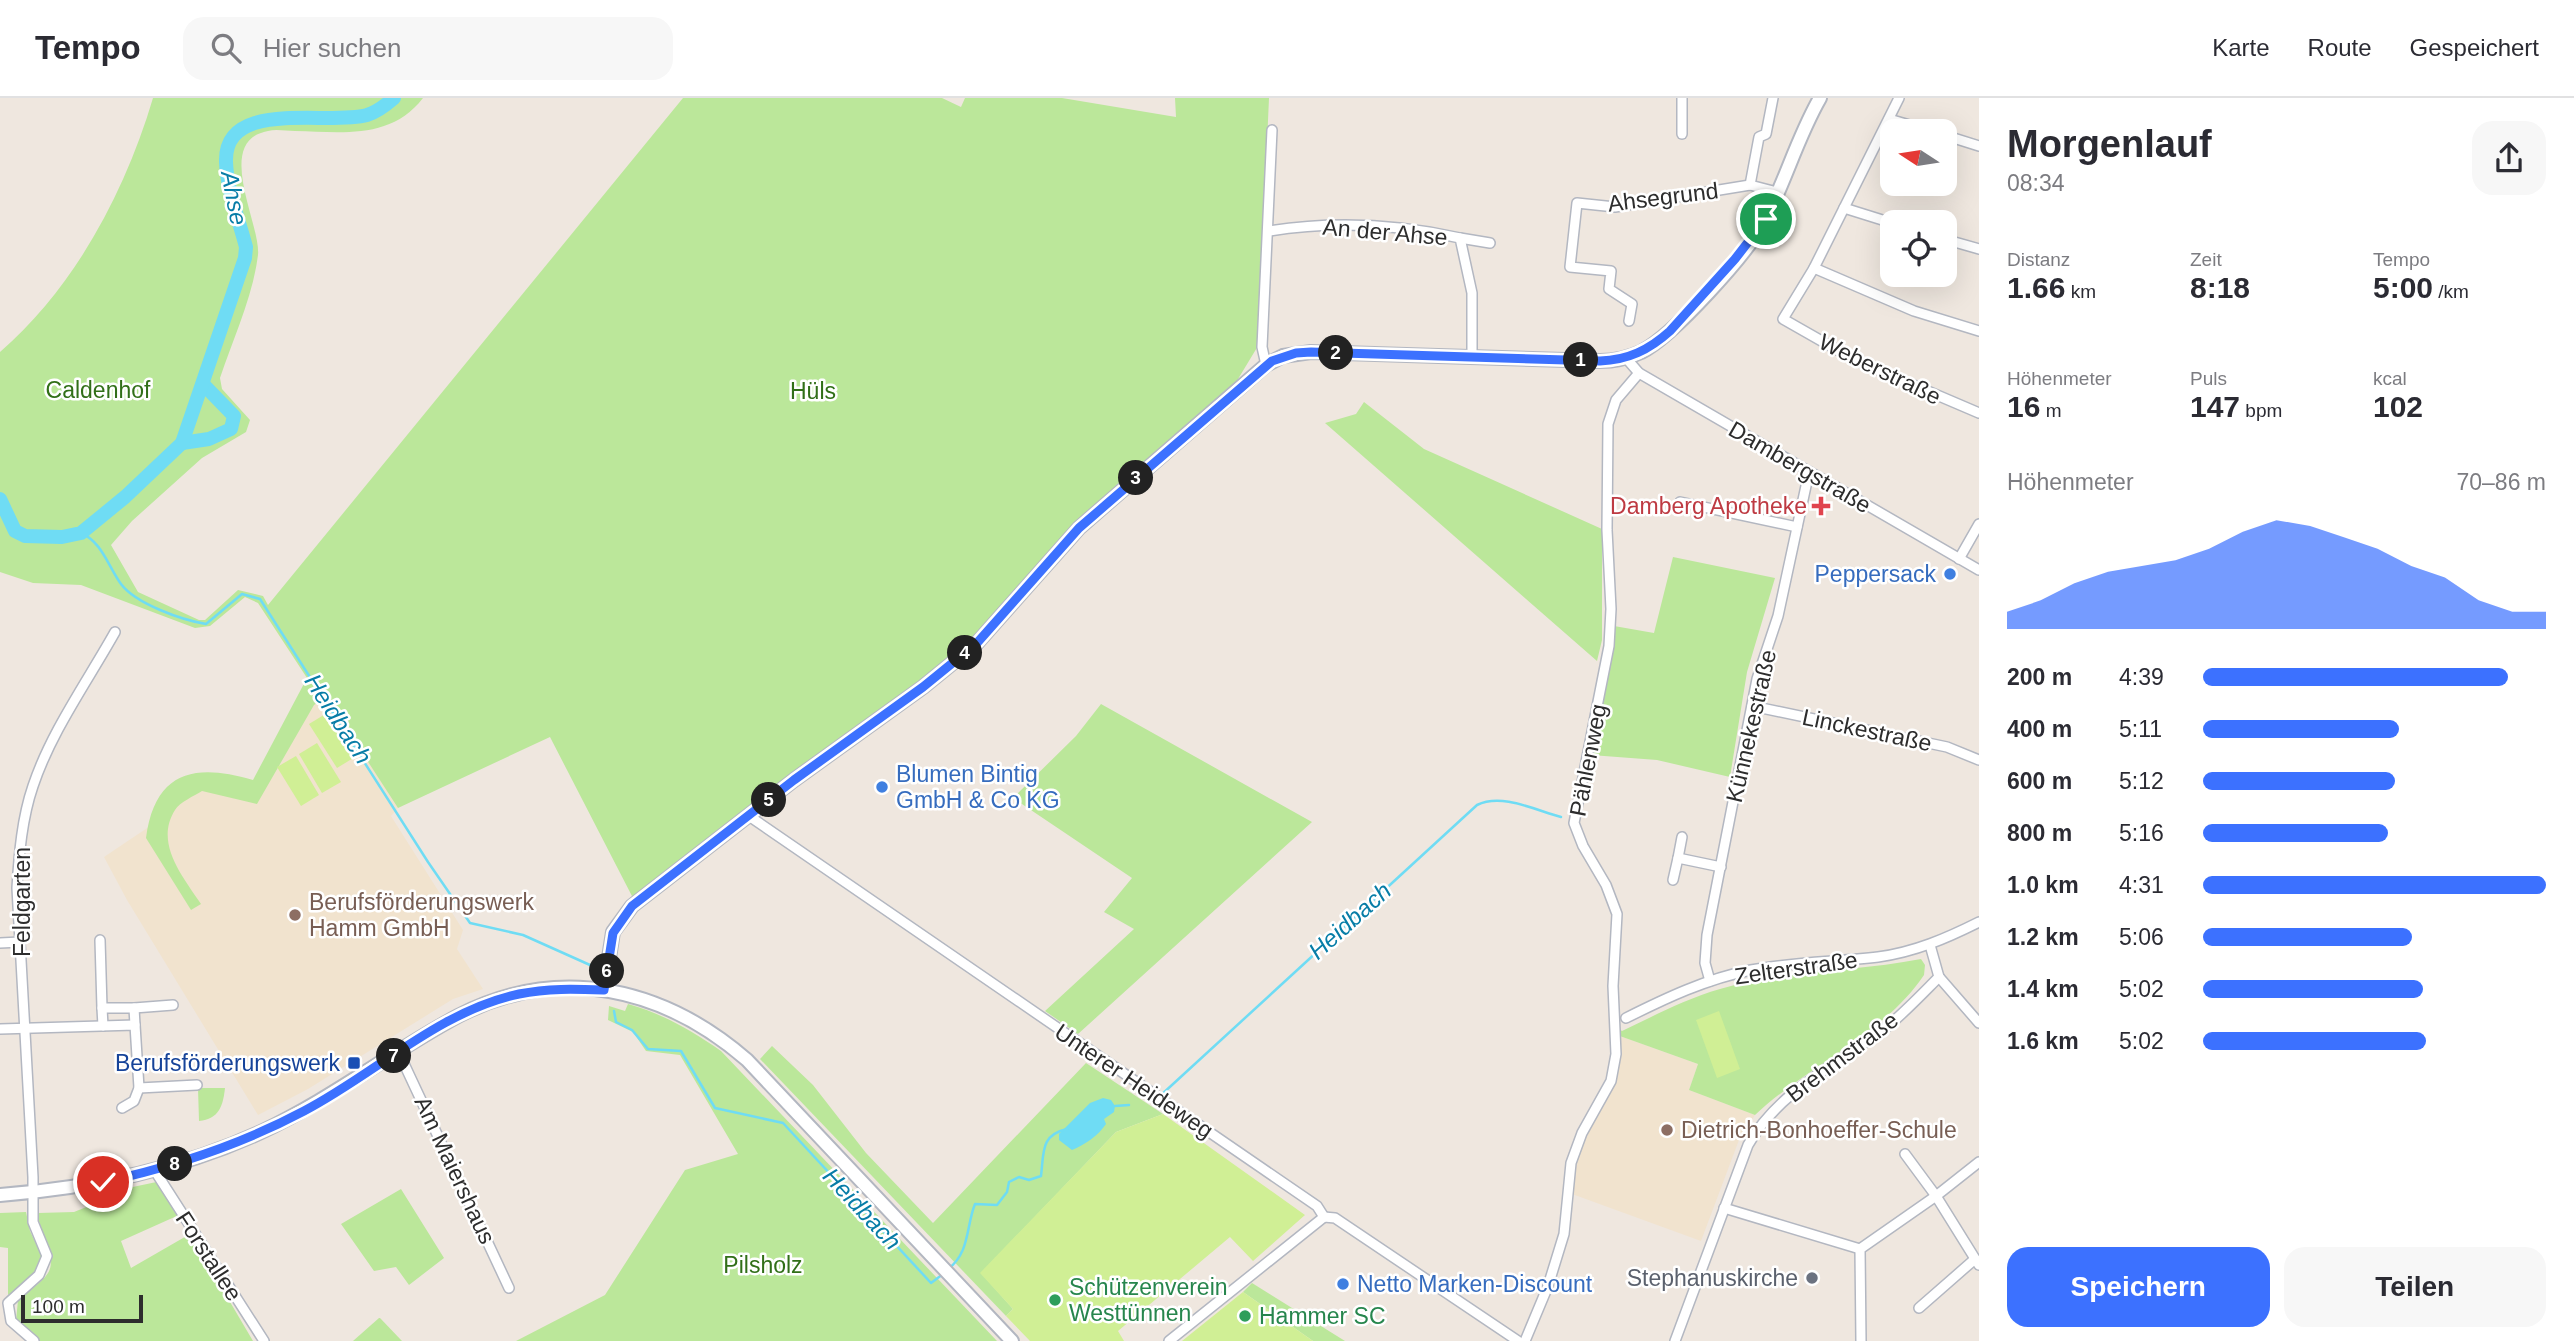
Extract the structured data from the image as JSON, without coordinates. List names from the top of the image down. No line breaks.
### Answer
{"streets":{"street":["Ahsegrund","An der Ahse","Weberstraße","Dambergstraße","Künnekestraße","Linckestraße","Pählenweg","Feldgarten","Zelterstraße","Brehmstraße","Unterer Heideweg","Am Maiershaus","Forstallee"]},"crossings":[["Dambergstraße","Künnekestraße"],["Dambergstraße","Pählenweg"],["Künnekestraße","Linckestraße"],["Künnekestraße","Zelterstraße"]],"water":["Ahse","Heidbach"],"parks":["Caldenhof","Hüls","Pilsholz"],"places":{"health":["Damberg Apotheke"],"other":["Peppersack","Blumen Bintig GmbH & Co KG","Berufsförderungswerk Hamm GmbH","Dietrich-Bonhoeffer-Schule","Stephanuskirche","Netto Marken-Discount","Schützenverein Westtünnen","Hammer SC"],"transit":["Berufsförderungswerk"]},"scale_bar":"100 m","north":"left","page":{"header":"Tempo","search":"Hier suchen","nav":["Karte","Route","Gespeichert"],"heading":["Morgenlauf","08:34"],"stats":[["Distanz","1.66 km"],["Zeit","8:18"],["Tempo","5:00 /km"],["Höhenmeter","16 m"],["Puls","147 bpm"],["kcal","102"]],"pins":["2","1","3","4","5","6","7","8"],"chart":["Höhenmeter","70–86 m"],"list":[{"name":"200 m","note":"4:39"},{"name":"400 m","note":"5:11"},{"name":"600 m","note":"5:12"},{"name":"800 m","note":"5:16"},{"name":"1.0 km","note":"4:31"},{"name":"1.2 km","note":"5:06"},{"name":"1.4 km","note":"5:02"},{"name":"1.6 km","note":"5:02"}],"buttons":["Speichern","Teilen"],"scale":"100 m"}}
